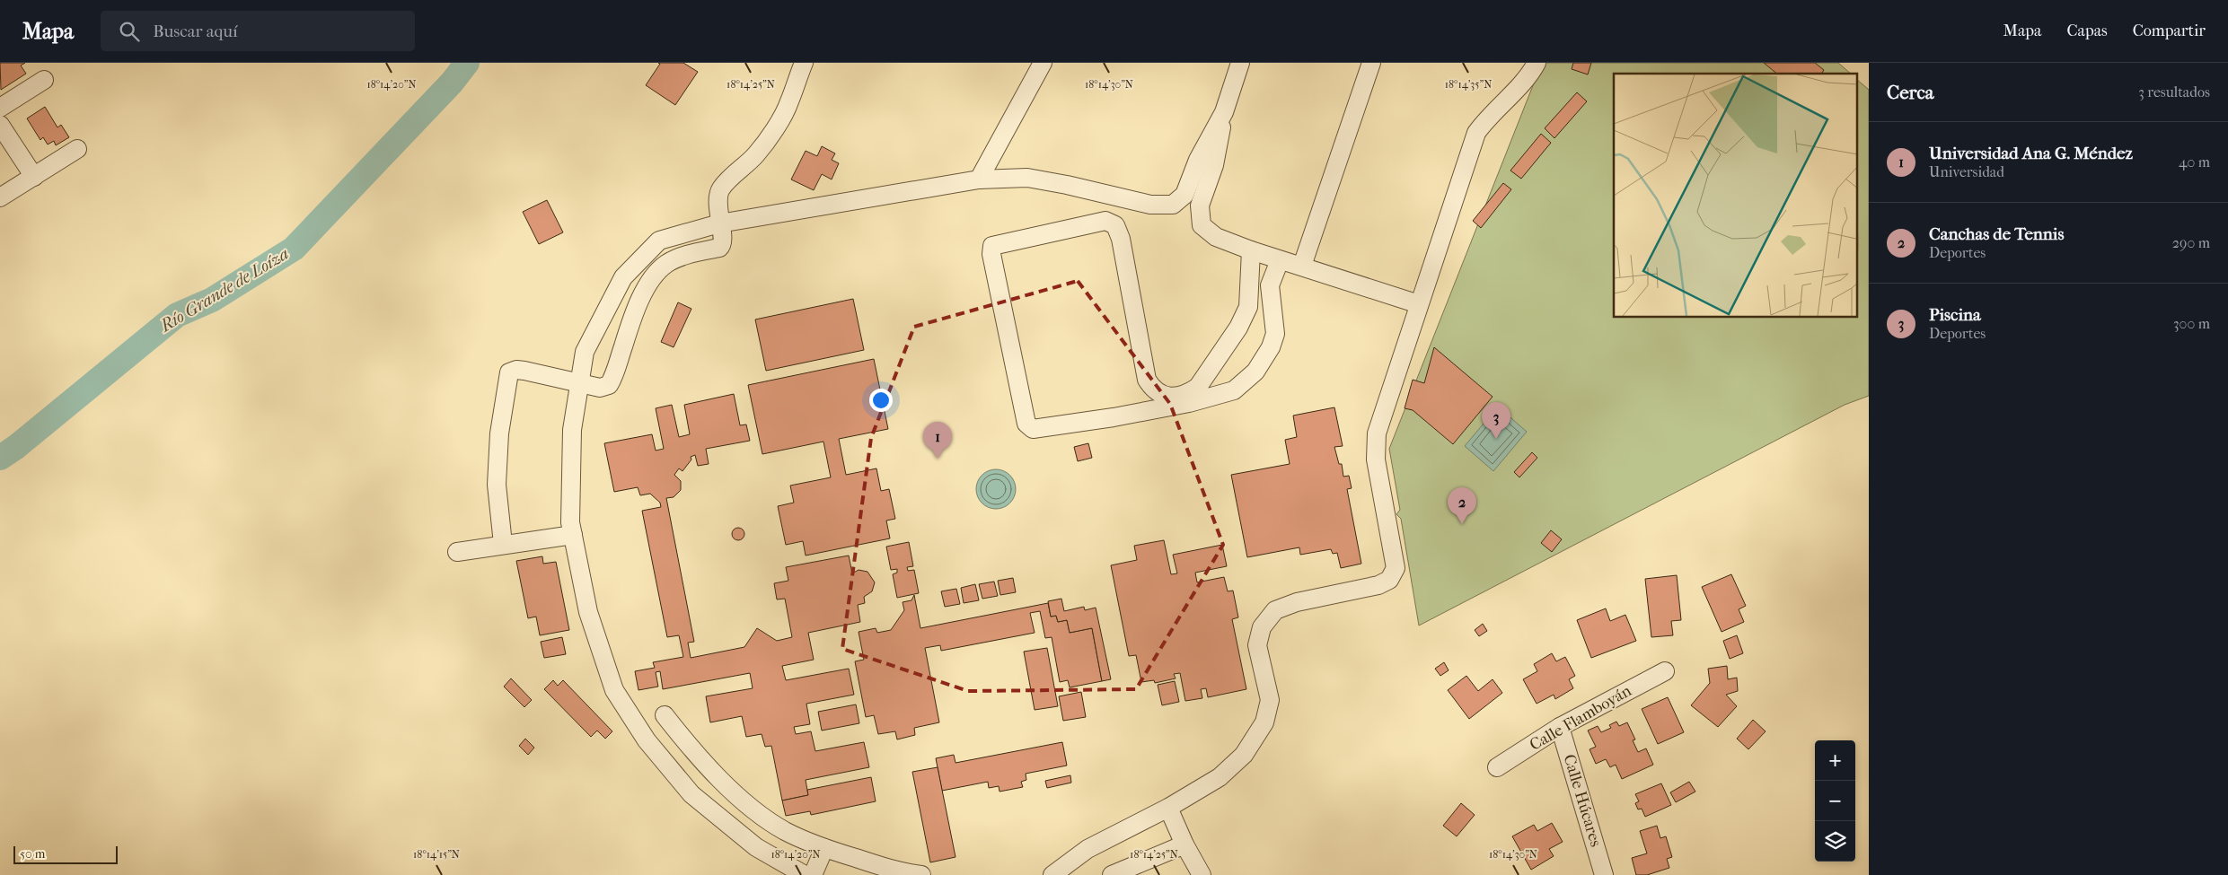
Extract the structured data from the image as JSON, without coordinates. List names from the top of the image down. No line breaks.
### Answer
{"streets":{"street":["Calle Flamboyán","Calle Húcares"]},"crossings":[["Calle Flamboyán","Calle Húcares"]],"water":["Río Grande de Loíza"],"scale_bar":"50 m","page":{"header":"Mapa","search":"Buscar aquí","nav":["Mapa","Capas","Compartir"],"heading":["Cerca","3 resultados"],"list":[{"mark":"1","name":"Universidad Ana G. Méndez","note":"Universidad","value":"40 m"},{"mark":"2","name":"Canchas de Tennis","note":"Deportes","value":"290 m"},{"mark":"3","name":"Piscina","note":"Deportes","value":"300 m"}],"pins":["3","1","2"],"map_buttons":["+","−"],"scale":"50 m"},"coordinates":["18°14'20\"N","18°14'25\"N","18°14'30\"N","18°14'35\"N","18°14'15\"N"]}
